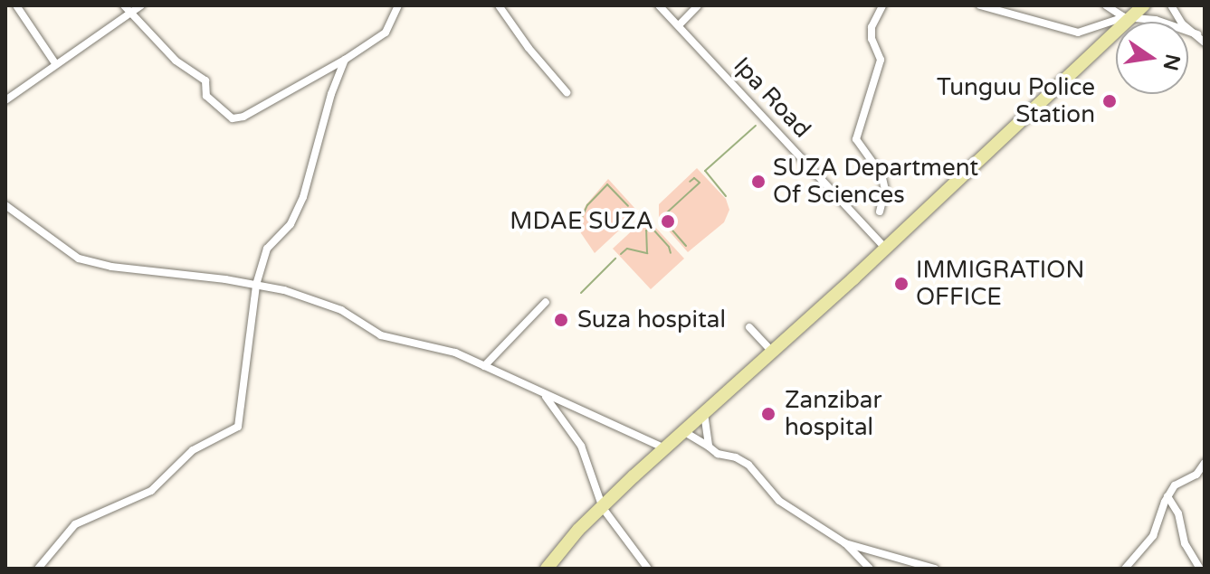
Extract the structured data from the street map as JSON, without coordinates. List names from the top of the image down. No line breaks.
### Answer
{"streets":{"street":["Ipa Road"]},"places":["Tunguu Police Station","SUZA Department Of Sciences","MDAE SUZA","IMMIGRATION OFFICE","Suza hospital","Zanzibar hospital"],"north":"right"}
